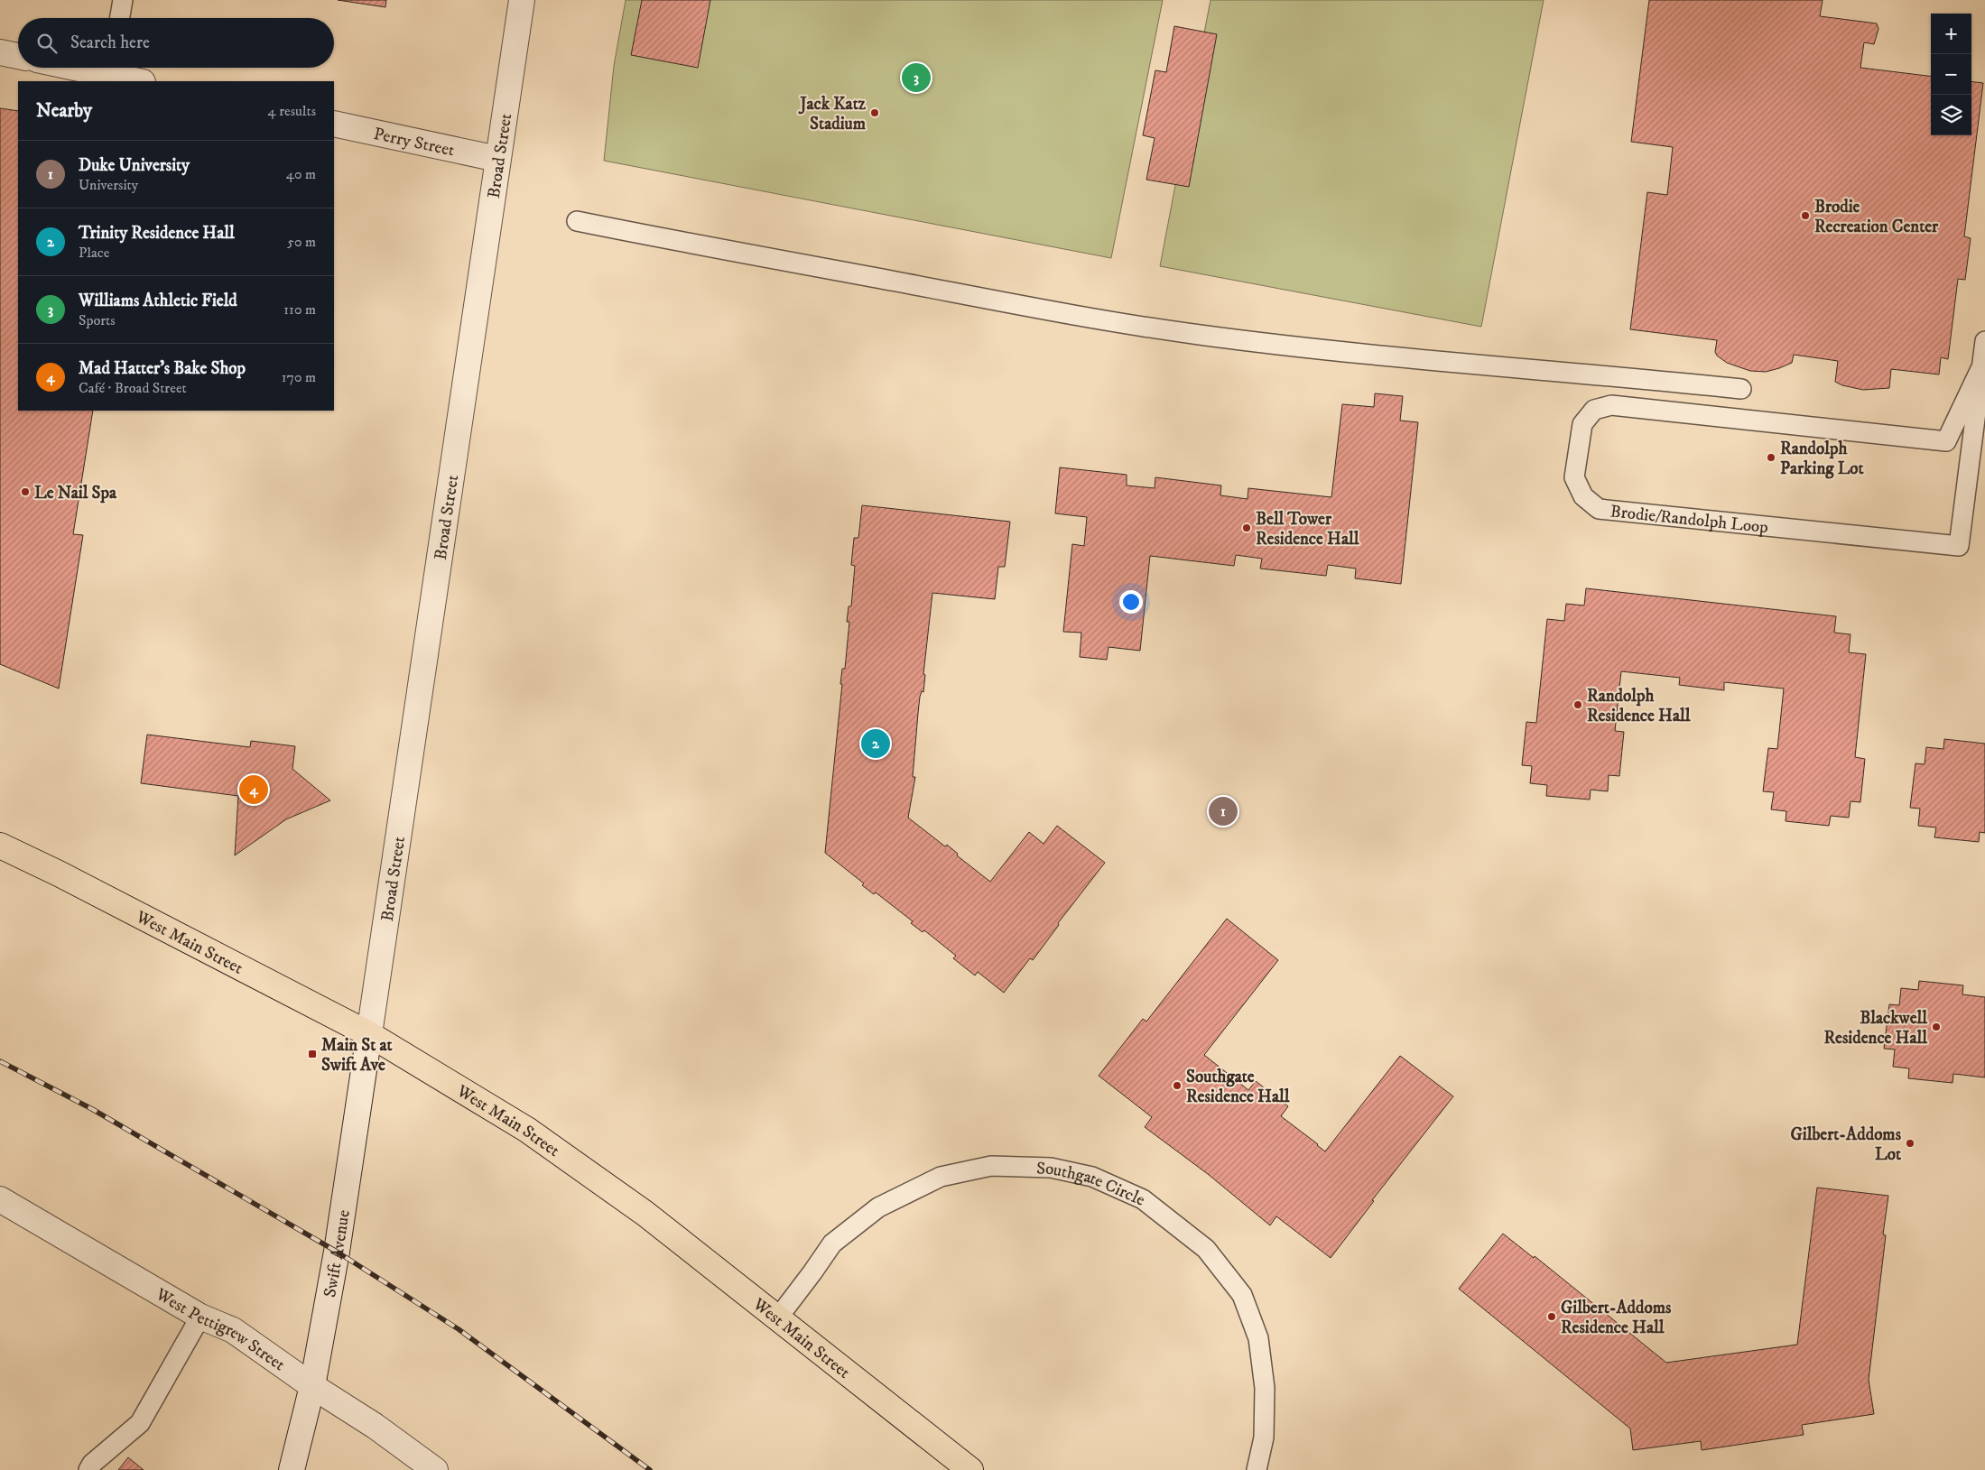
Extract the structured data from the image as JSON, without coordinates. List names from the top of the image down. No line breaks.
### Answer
{"streets":{"main road":["West Main Street"],"street":["Perry Street","Broad Street","Swift Avenue","West Pettigrew Street"],"lane":["Brodie/Randolph Loop","Southgate Circle"]},"crossings":[["Perry Street","Broad Street"],["Broad Street","West Main Street"],["Broad Street","Swift Avenue"],["West Main Street","Southgate Circle"],["West Main Street","Swift Avenue"],["Swift Avenue","West Pettigrew Street"]],"places":{"other":["Jack Katz Stadium","Brodie Recreation Center","Randolph Parking Lot","Le Nail Spa","Bell Tower Residence Hall","Randolph Residence Hall","Blackwell Residence Hall","Southgate Residence Hall","Gilbert-Addoms Lot","Gilbert-Addoms Residence Hall"],"transit":["Main St at Swift Ave"]},"page":{"map_buttons":["+","−"],"search":"Search here","pins":["3","2","4","1"],"heading":["Nearby","4 results"],"list":[{"mark":"1","name":"Duke University","note":"University","value":"40 m"},{"mark":"2","name":"Trinity Residence Hall","note":"Place","value":"50 m"},{"mark":"3","name":"Williams Athletic Field","note":"Sports","value":"110 m"},{"mark":"4","name":"Mad Hatter's Bake Shop","note":"Café · Broad Street","value":"170 m"}]}}
